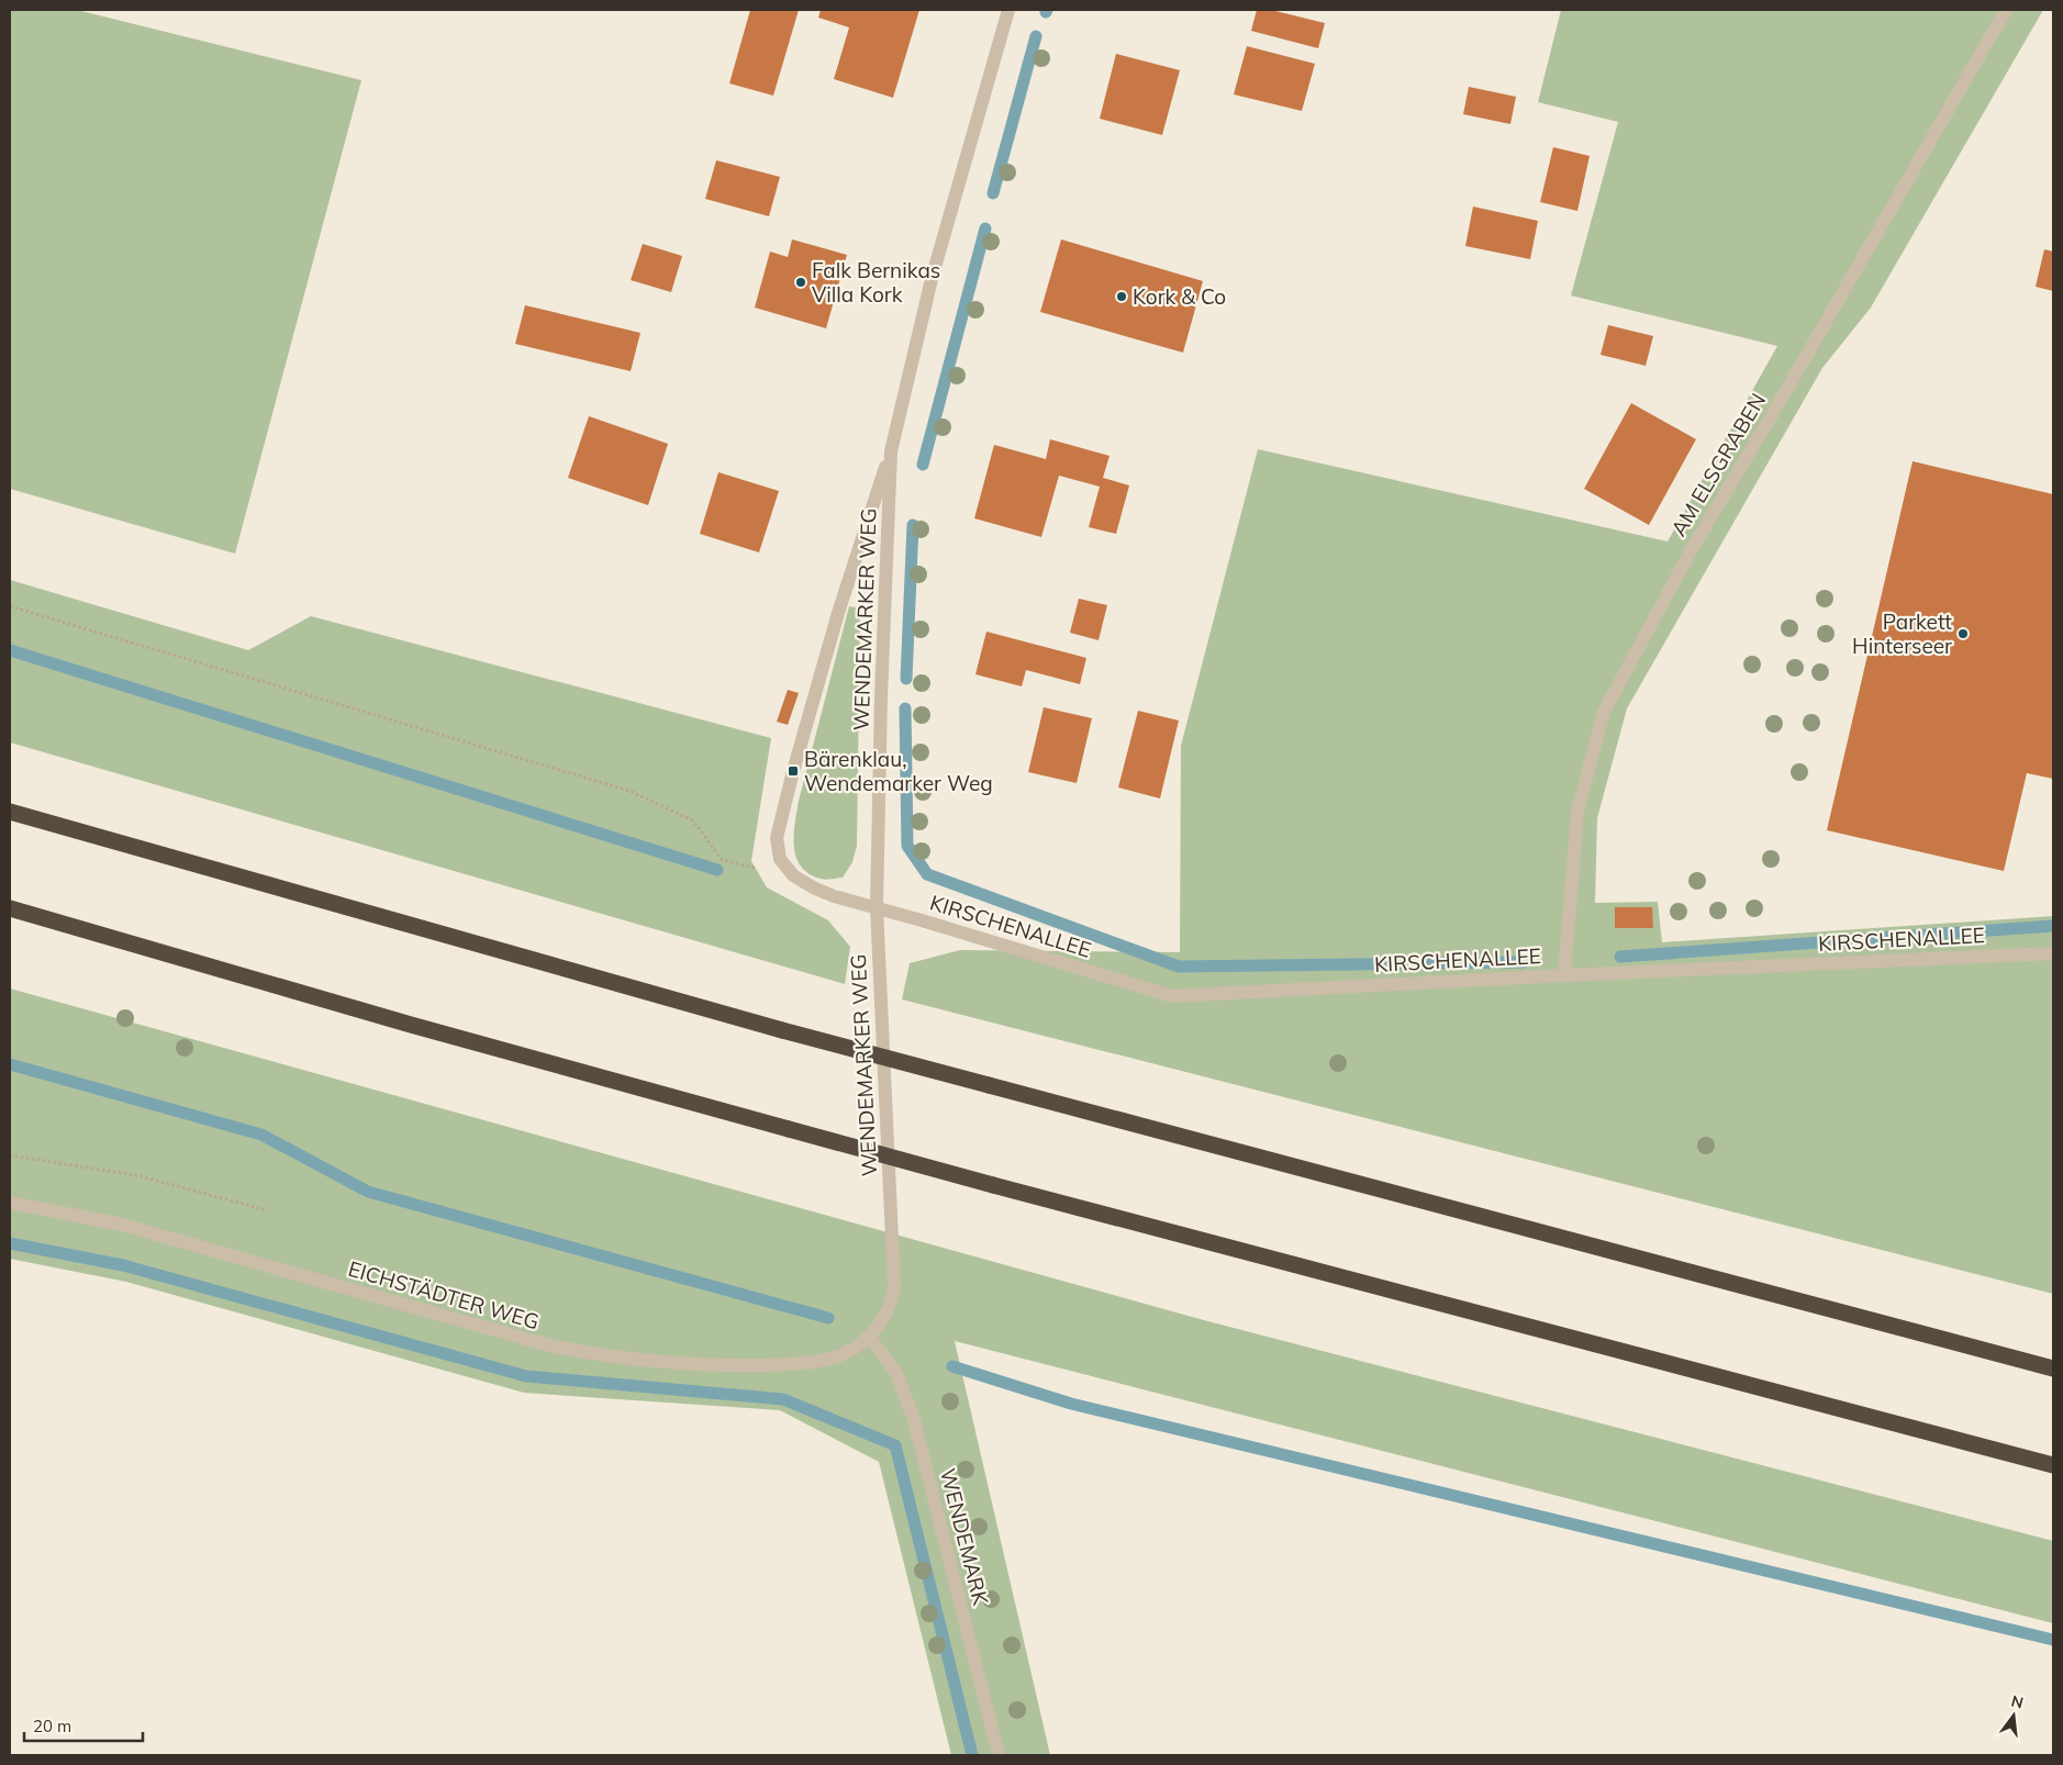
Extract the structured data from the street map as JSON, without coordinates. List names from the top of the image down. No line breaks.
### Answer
{"streets":{"street":["AM ELSGRABEN","WENDEMARKER WEG","KIRSCHENALLEE","EICHSTÄDTER WEG","WENDEMARK"]},"crossings":[["AM ELSGRABEN","KIRSCHENALLEE"],["WENDEMARKER WEG","KIRSCHENALLEE"],["WENDEMARKER WEG","EICHSTÄDTER WEG"],["WENDEMARKER WEG","WENDEMARK"],["EICHSTÄDTER WEG","WENDEMARK"]],"places":{"other":["Falk Bernikas Villa Kork","Kork & Co","Parkett Hinterseer"],"transit":["Bärenklau, Wendemarker Weg"]},"scale_bar":"20 m","north":"top"}
